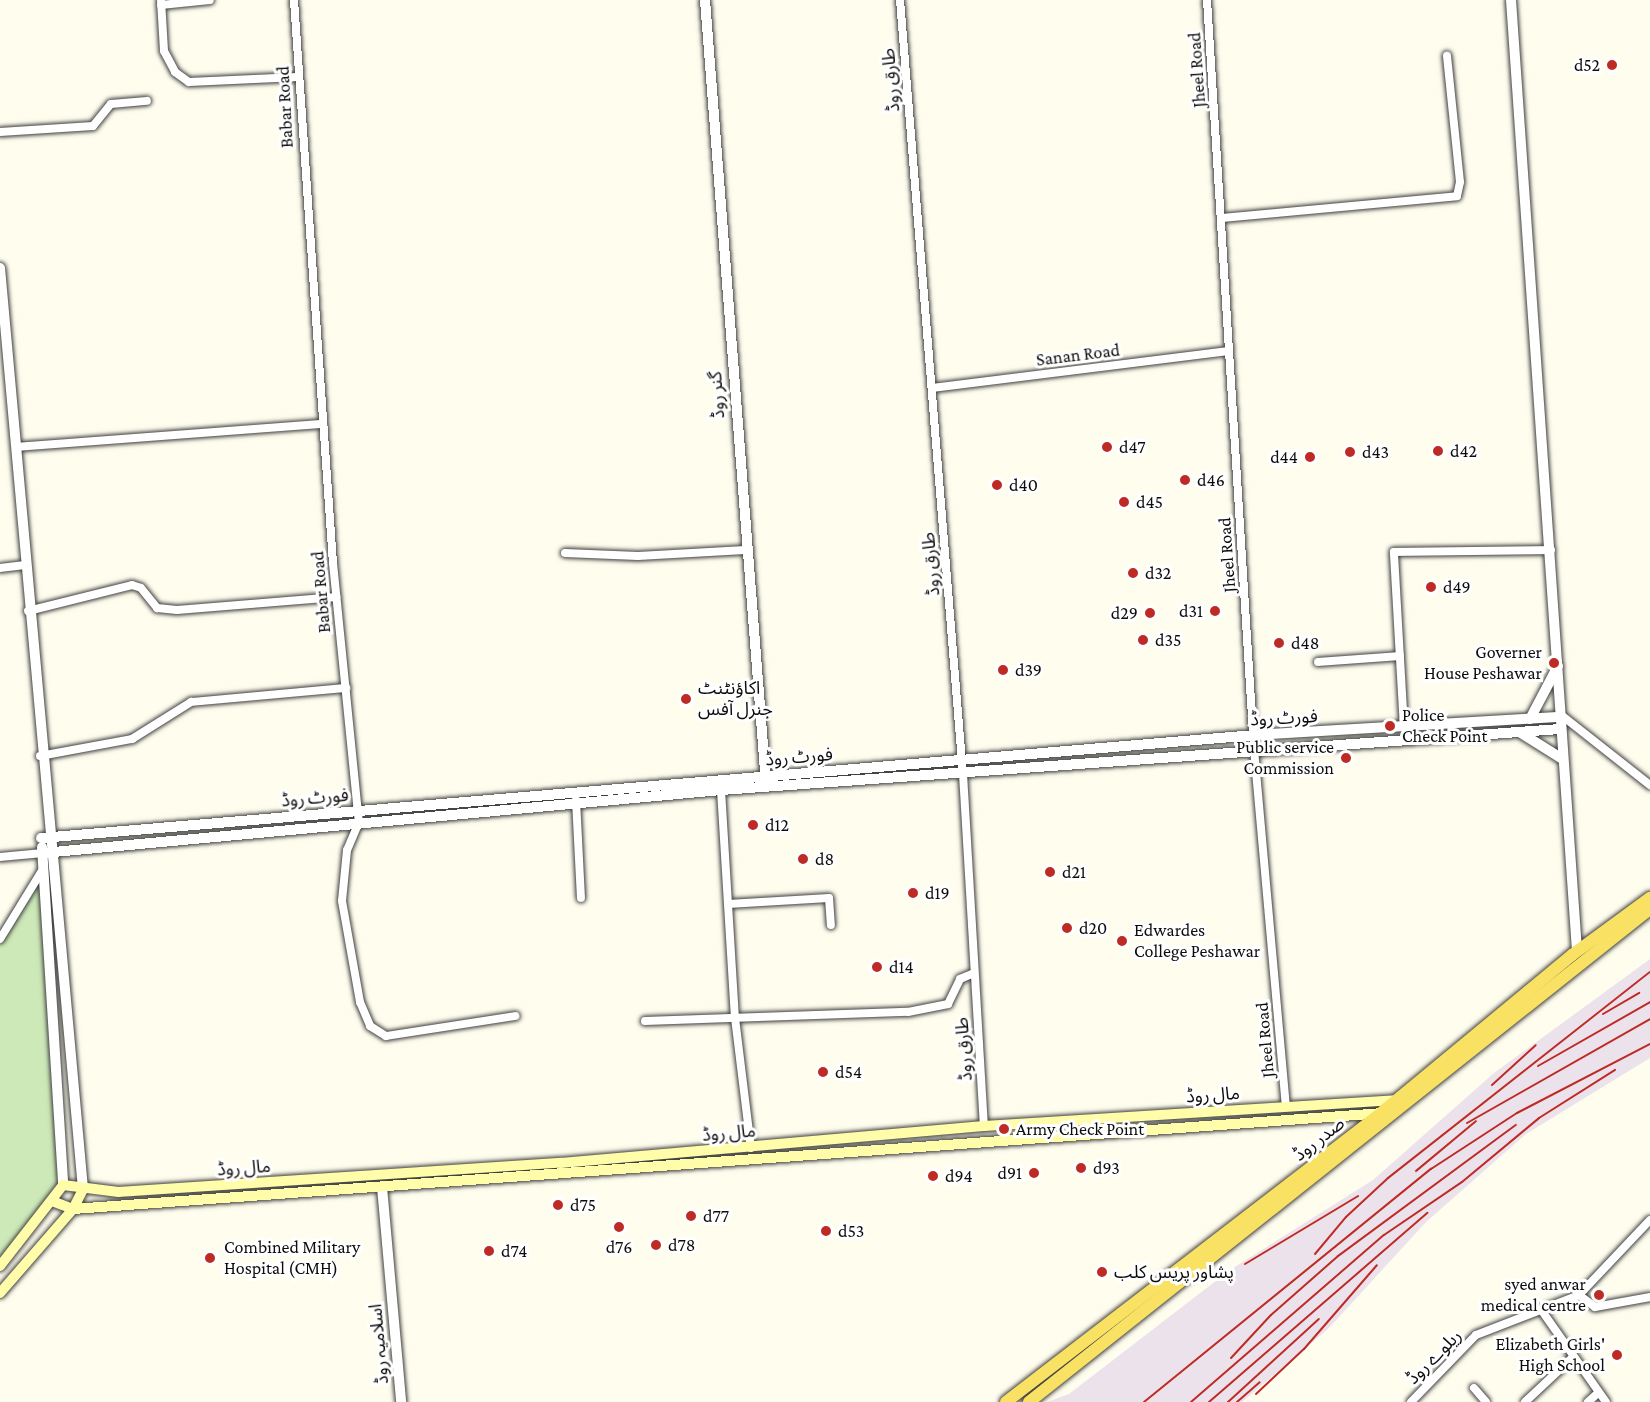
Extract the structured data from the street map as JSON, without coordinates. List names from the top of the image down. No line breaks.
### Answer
{"streets":{"main road":["مال روڈ","صدر روڈ","اسلامیہ روڈ"],"street":["Jheel Road","طارق روڈ","Babar Road","Sanan Road","گنر روڈ","فورٹ روڈ","ریلوے روڈ"]},"crossings":[["Jheel Road","Sanan Road"],["Jheel Road","فورٹ روڈ"],["Jheel Road","مال روڈ"],["طارق روڈ","Sanan Road"],["طارق روڈ","فورٹ روڈ"],["طارق روڈ","مال روڈ"],["Babar Road","فورٹ روڈ"],["گنر روڈ","فورٹ روڈ"],["مال روڈ","صدر روڈ"],["مال روڈ","اسلامیہ روڈ"]],"places":["d52","d47","d42","d43","d44","d46","d40","d45","d32","d49","d31","d29","d35","d48","Governer House Peshawar","d39","اکاؤنٹنٹ جنرل آفس","Police Check Point","Public service Commission","d12","d8","d21","d19","d20","Edwardes College Peshawar","d14","d54","Army Check Point","d93","d91","d94","d75","d77","d76","d53","d78","d74","Combined Military Hospital (CMH)","پشاور پریس کلب","syed anwar medical centre","Elizabeth Girls' High School"]}
